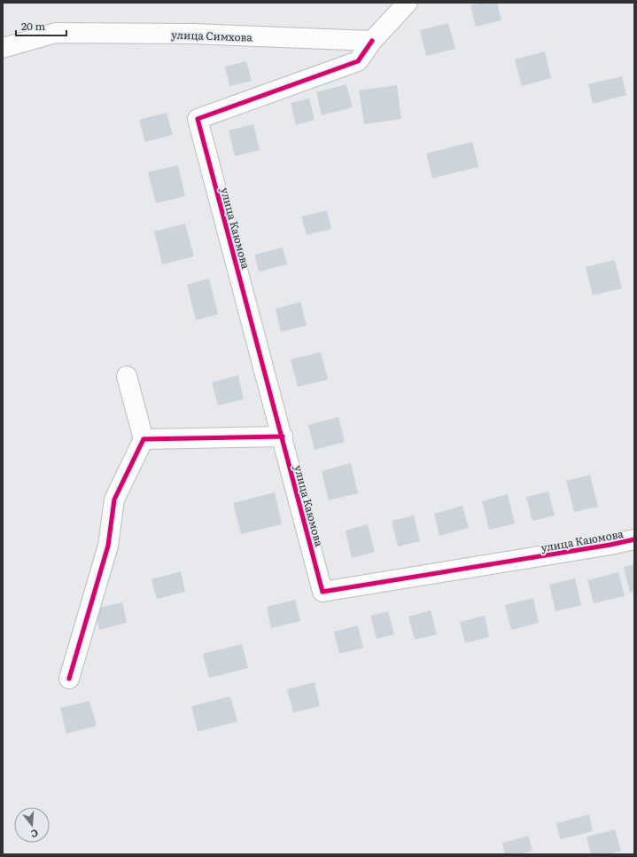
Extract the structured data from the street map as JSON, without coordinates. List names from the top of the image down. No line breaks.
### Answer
{"streets":{"street":["улица Симхова","улица Каюмова"]},"crossings":[["улица Симхова","улица Каюмова"]],"scale_bar":"20 m","north":"bottom"}
